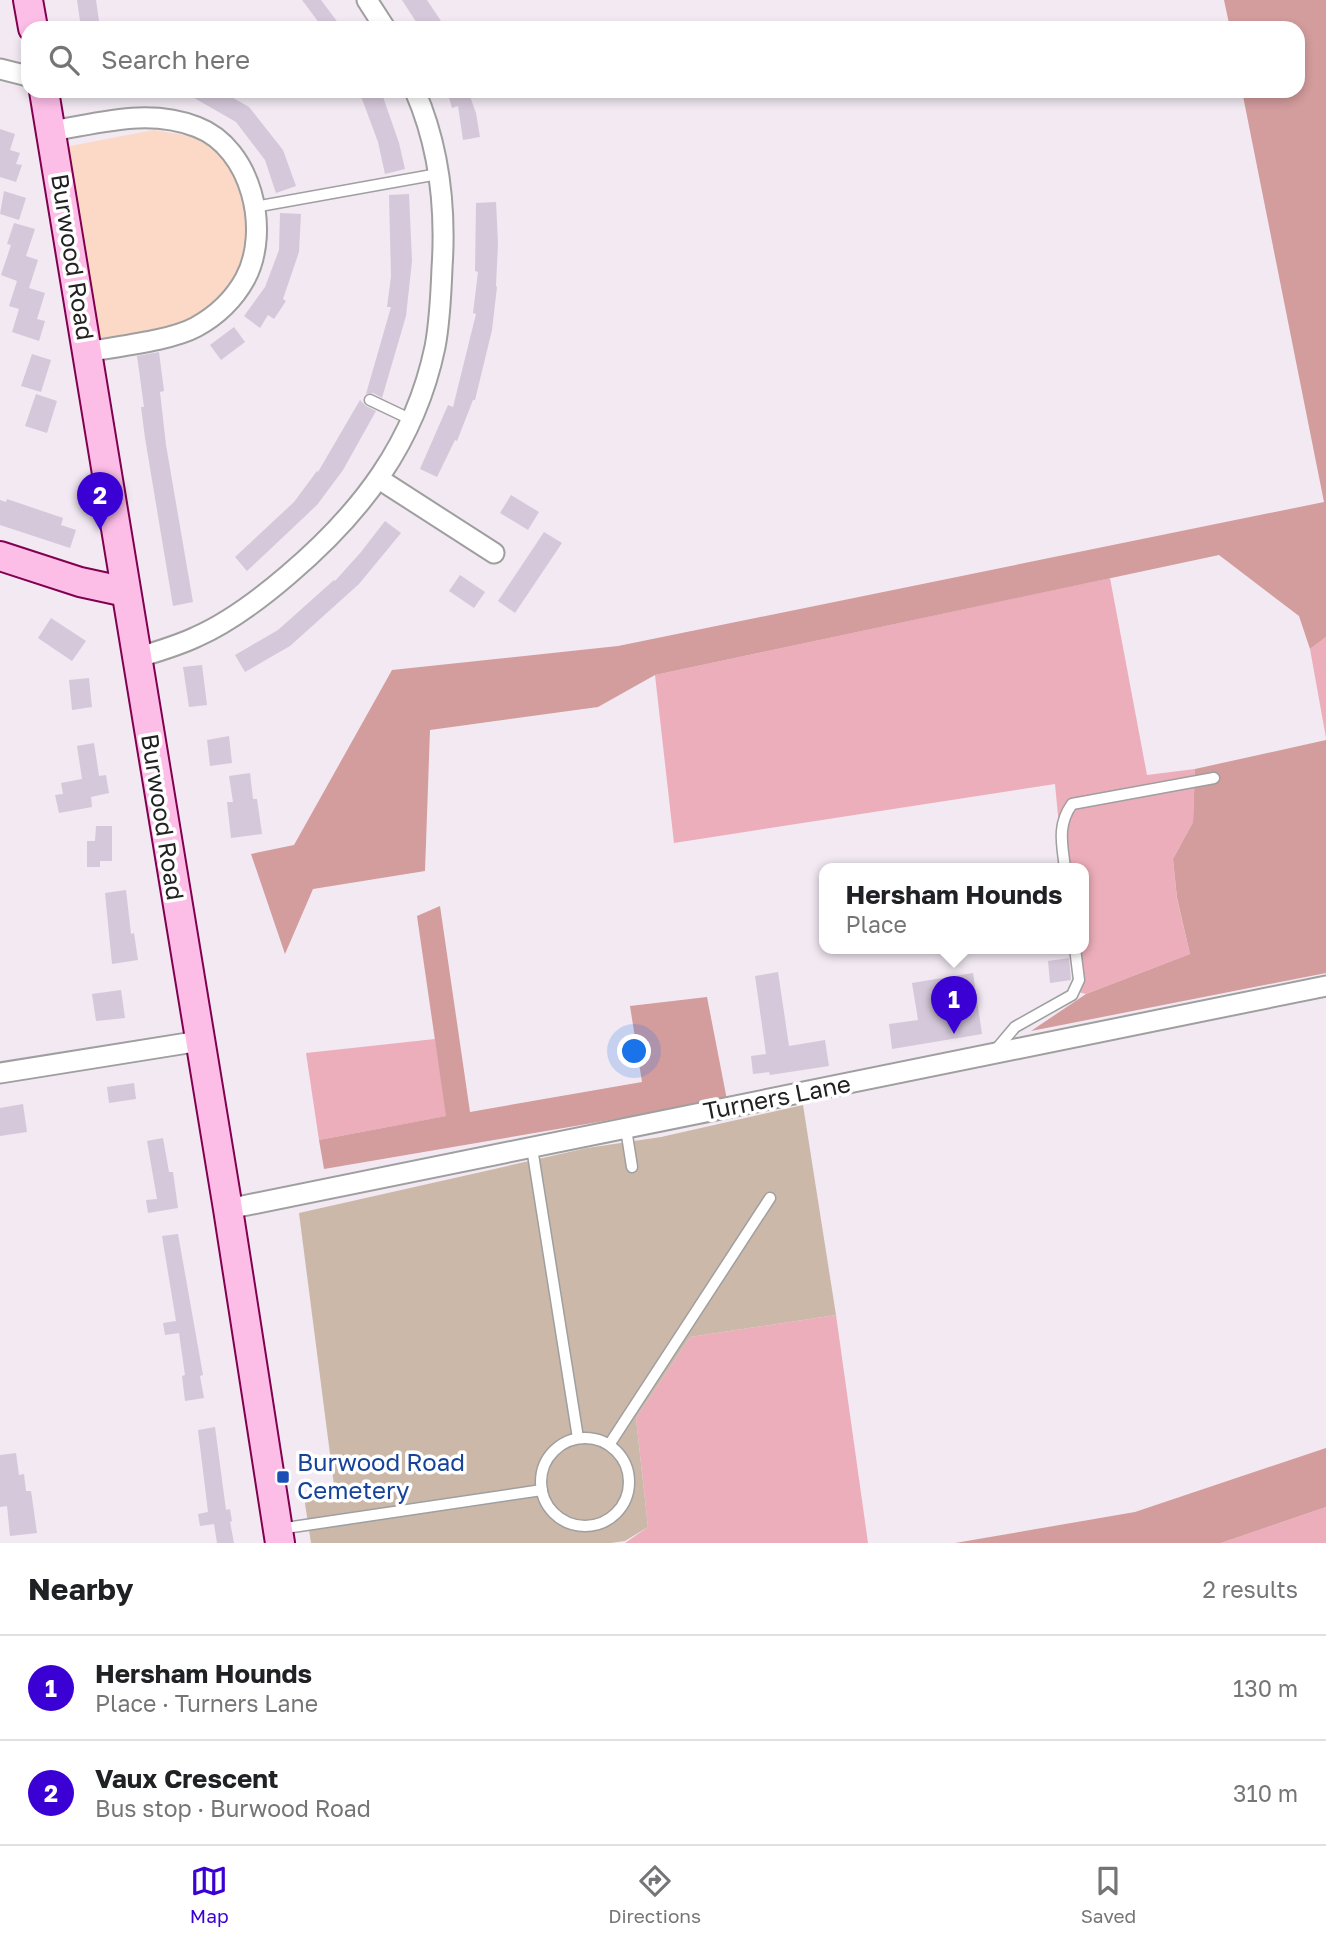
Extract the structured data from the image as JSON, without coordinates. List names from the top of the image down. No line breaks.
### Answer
{"streets":{"street":["Burwood Road","Turners Lane"]},"crossings":[["Burwood Road","Turners Lane"]],"places":{"transit":["Burwood Road Cemetery"]},"page":{"search":"Search here","pins":["2","1"],"popup":["Hersham Hounds","Place"],"heading":["Nearby","2 results"],"list":[{"mark":"1","name":"Hersham Hounds","note":"Place · Turners Lane","value":"130 m"},{"mark":"2","name":"Vaux Crescent","note":"Bus stop · Burwood Road","value":"310 m"}],"nav":["Map","Directions","Saved"]}}
